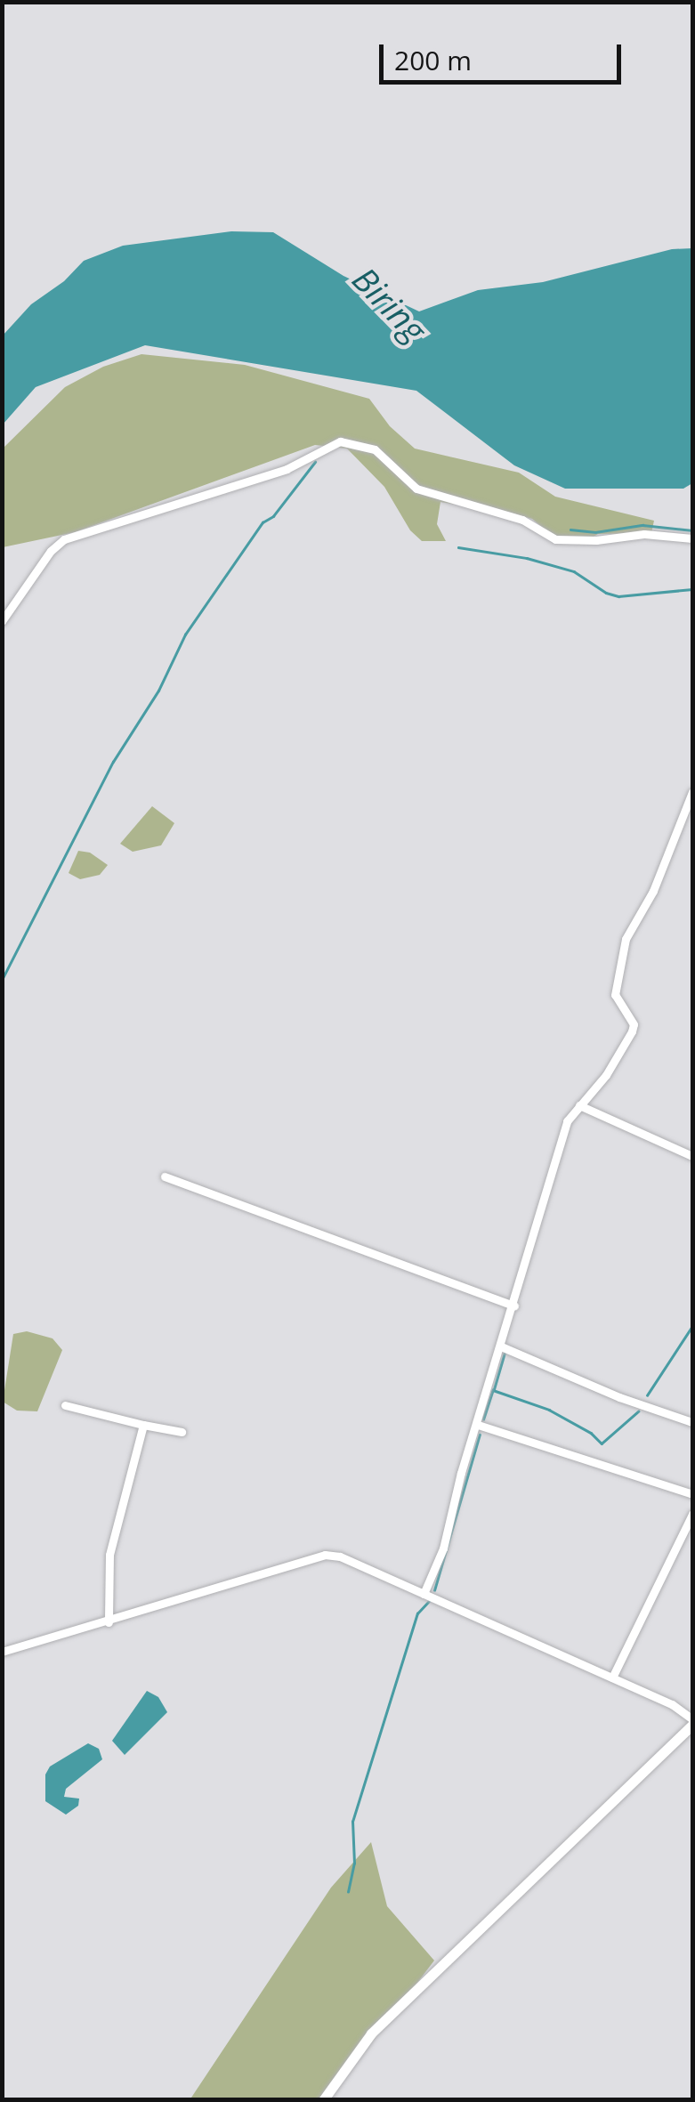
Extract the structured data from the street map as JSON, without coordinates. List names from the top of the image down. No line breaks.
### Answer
{"water":["Biring"],"scale_bar":"200 m"}
